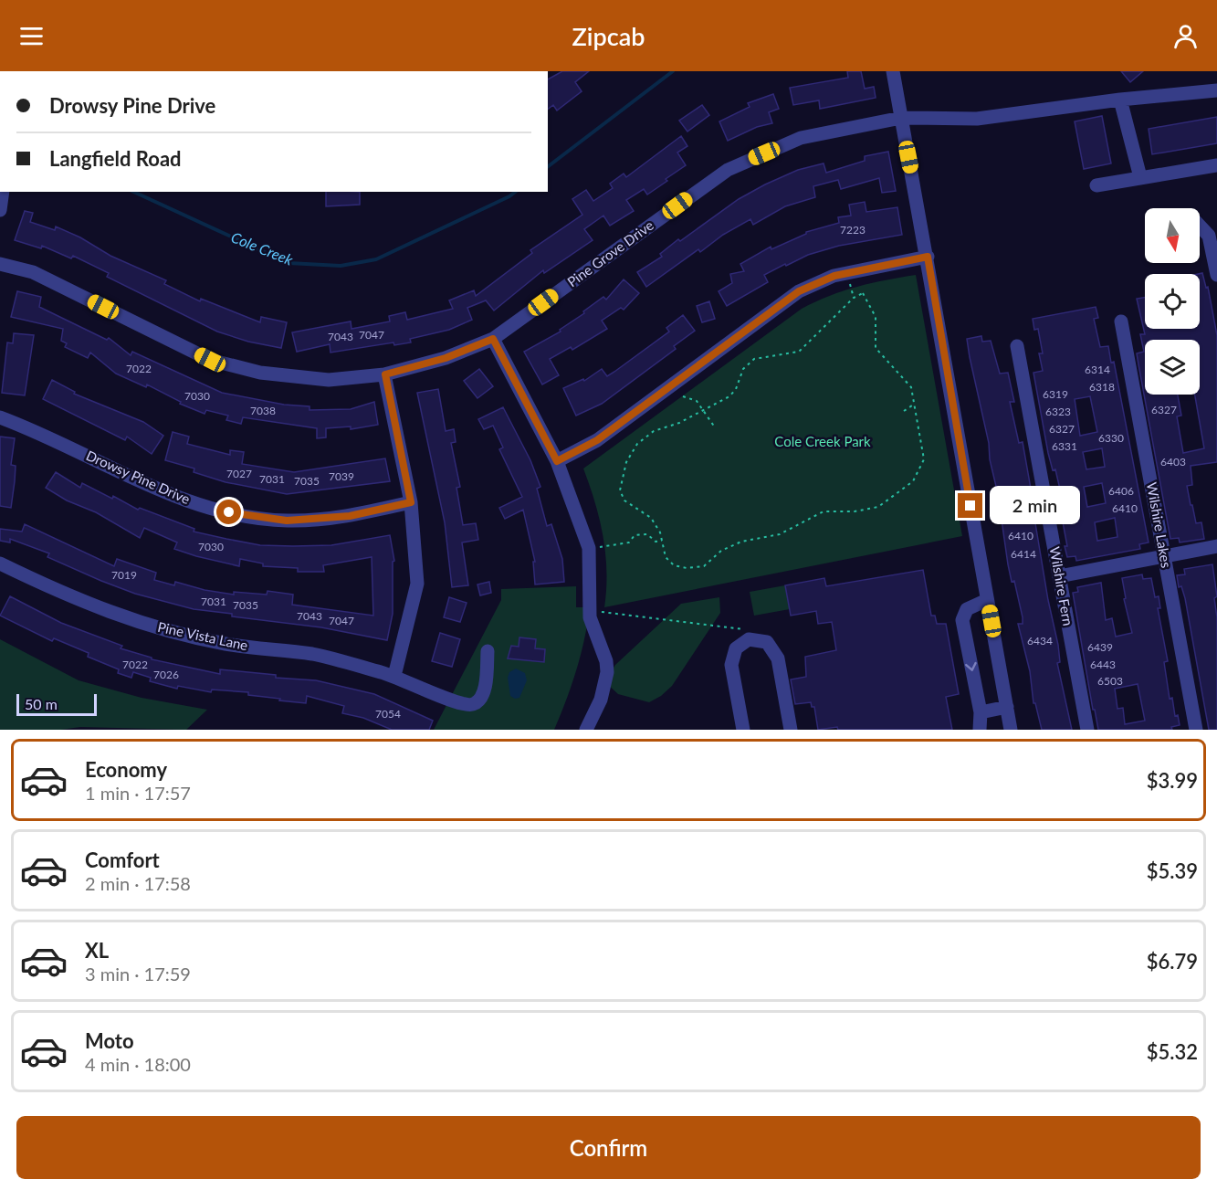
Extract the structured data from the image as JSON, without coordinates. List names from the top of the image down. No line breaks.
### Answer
{"streets":{"street":["Pine Grove Drive","Drowsy Pine Drive","Wilshire Lakes","Wilshire Fern","Pine Vista Lane"]},"water":["Cole Creek"],"parks":["Cole Creek Park"],"house_numbers":["7223","7047","7043","7022","6314","6318","6319","7030","6327","7038","6323","6327","6330","6331","6403","7027","7039","7031","7035","6406","6410","6410","7030","6414","7019","7031","7035","7043","7047","6434","6439","7022","6443","7026","6503","7054"],"scale_bar":"50 m","north":"bottom","page":{"header":"Zipcab","banner":["Drowsy Pine Drive","Langfield Road"],"bubble":"2 min","scale":"50 m","list":[{"name":"Economy","note":"1 min · 17:57","value":"$3.99"},{"name":"Comfort","note":"2 min · 17:58","value":"$5.39"},{"name":"XL","note":"3 min · 17:59","value":"$6.79"},{"name":"Moto","note":"4 min · 18:00","value":"$5.32"}],"buttons":"Confirm"}}
